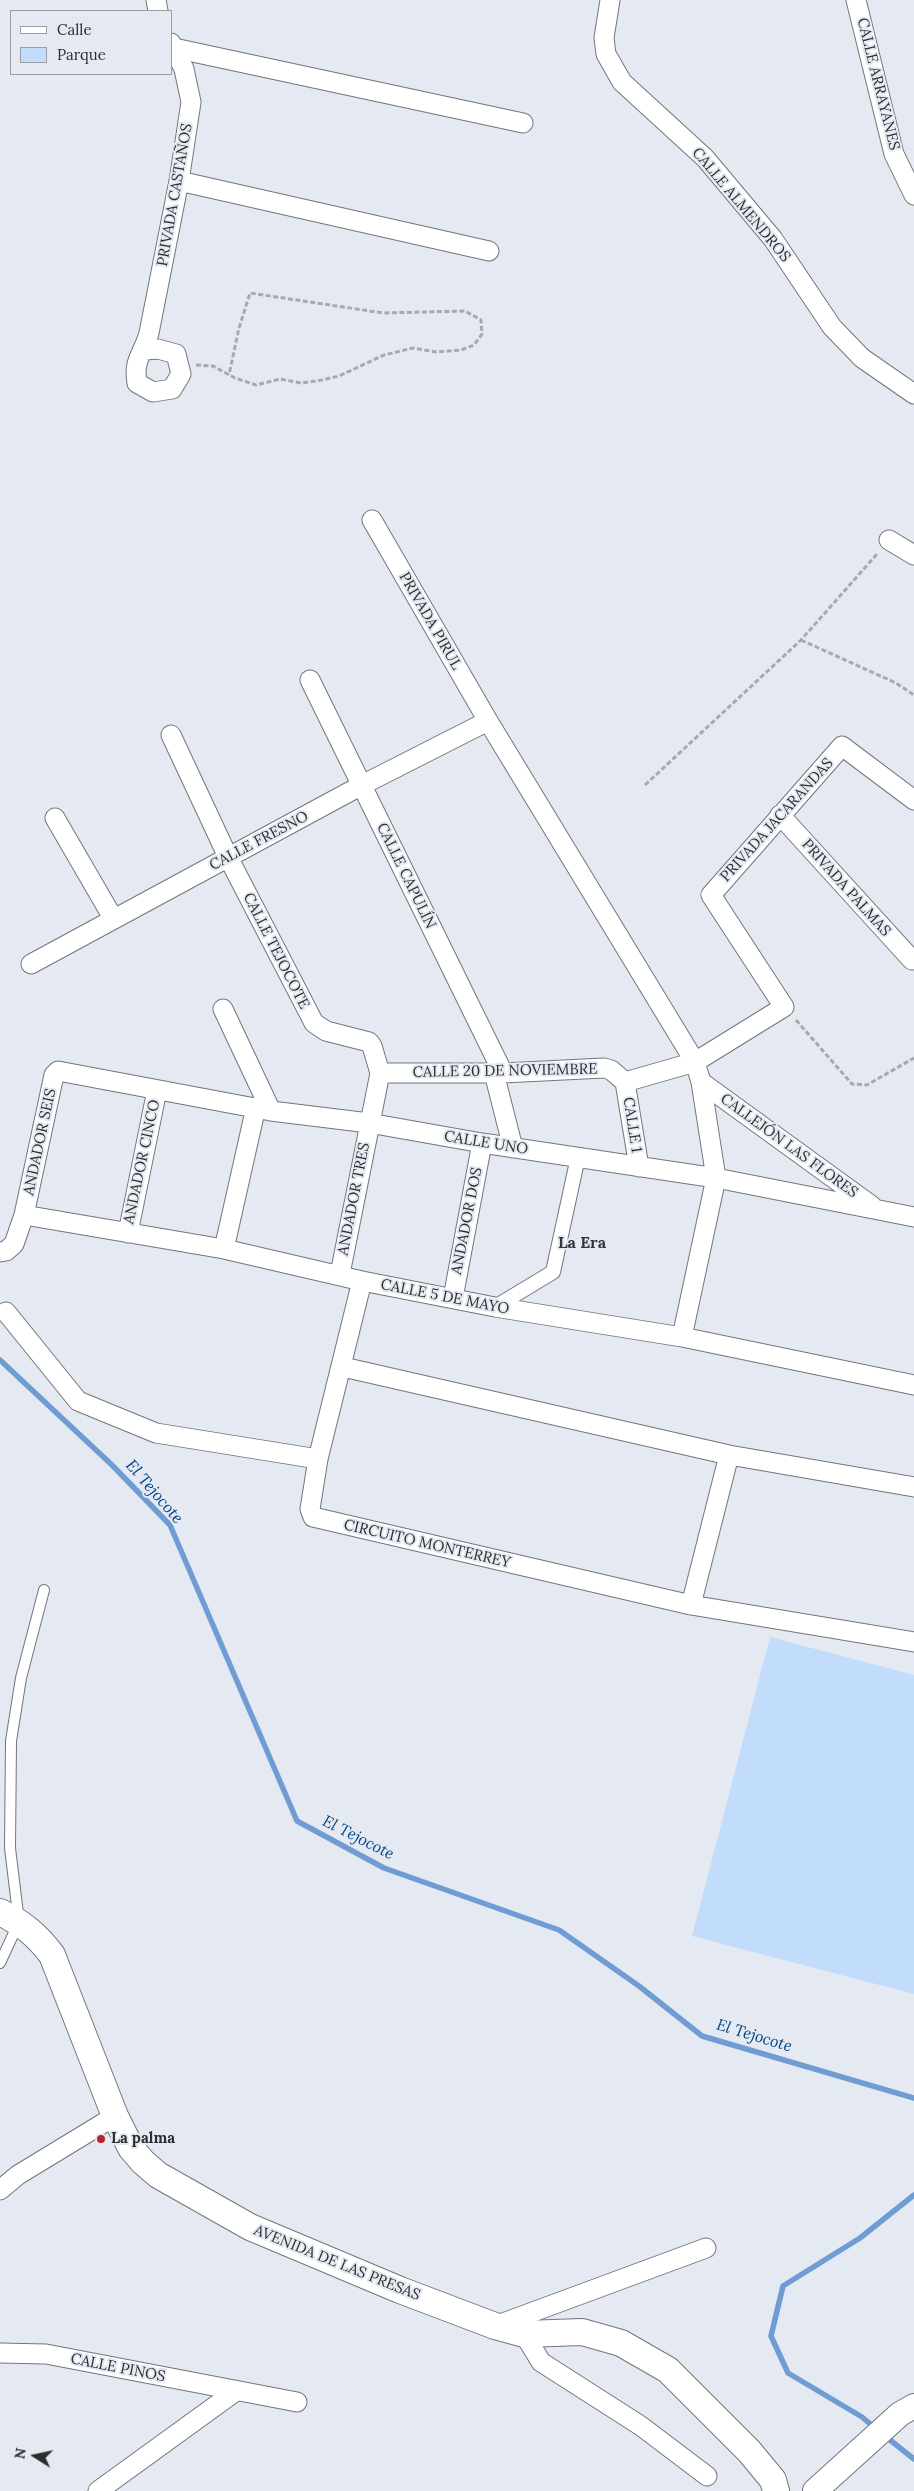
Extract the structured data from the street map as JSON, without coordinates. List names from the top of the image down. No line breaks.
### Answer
{"streets":{"main road":["AVENIDA DE LAS PRESAS"],"street":["CALLE ARRAYANES","PRIVADA CASTAÑOS","CALLE ALMENDROS","PRIVADA PIRUL","PRIVADA JACARANDAS","CALLE FRESNO","CALLE CAPULÍN","PRIVADA PALMAS","CALLE TEJOCOTE","CALLE 20 DE NOVIEMBRE","CALLE 1","ANDADOR SEIS","CALLE UNO","CALLEJÓN LAS FLORES","ANDADOR CINCO","ANDADOR TRES","ANDADOR DOS","CALLE 5 DE MAYO","CIRCUITO MONTERREY","CALLE PINOS"]},"crossings":[["PRIVADA PIRUL","CALLE FRESNO"],["PRIVADA JACARANDAS","PRIVADA PALMAS"],["CALLE FRESNO","CALLE CAPULÍN"],["CALLE FRESNO","CALLE TEJOCOTE"],["CALLE CAPULÍN","CALLE 20 DE NOVIEMBRE"],["CALLE CAPULÍN","CALLE UNO"],["CALLE TEJOCOTE","CALLE 20 DE NOVIEMBRE"],["CALLE TEJOCOTE","CALLE UNO"],["CALLE TEJOCOTE","ANDADOR TRES"],["CALLE 20 DE NOVIEMBRE","CALLE 1"],["CALLE 1","CALLE UNO"],["ANDADOR SEIS","CALLE UNO"],["ANDADOR SEIS","CALLE 5 DE MAYO"],["CALLE UNO","CALLEJÓN LAS FLORES"],["CALLE UNO","ANDADOR CINCO"],["CALLE UNO","ANDADOR TRES"],["CALLE UNO","ANDADOR DOS"],["ANDADOR CINCO","CALLE 5 DE MAYO"],["ANDADOR TRES","CALLE 5 DE MAYO"],["ANDADOR DOS","CALLE 5 DE MAYO"],["CALLE 5 DE MAYO","CIRCUITO MONTERREY"]],"districts":["La Era"],"water":["El Tejocote"],"places":["La palma"],"legend":["Calle","Parque"],"north":"left"}
